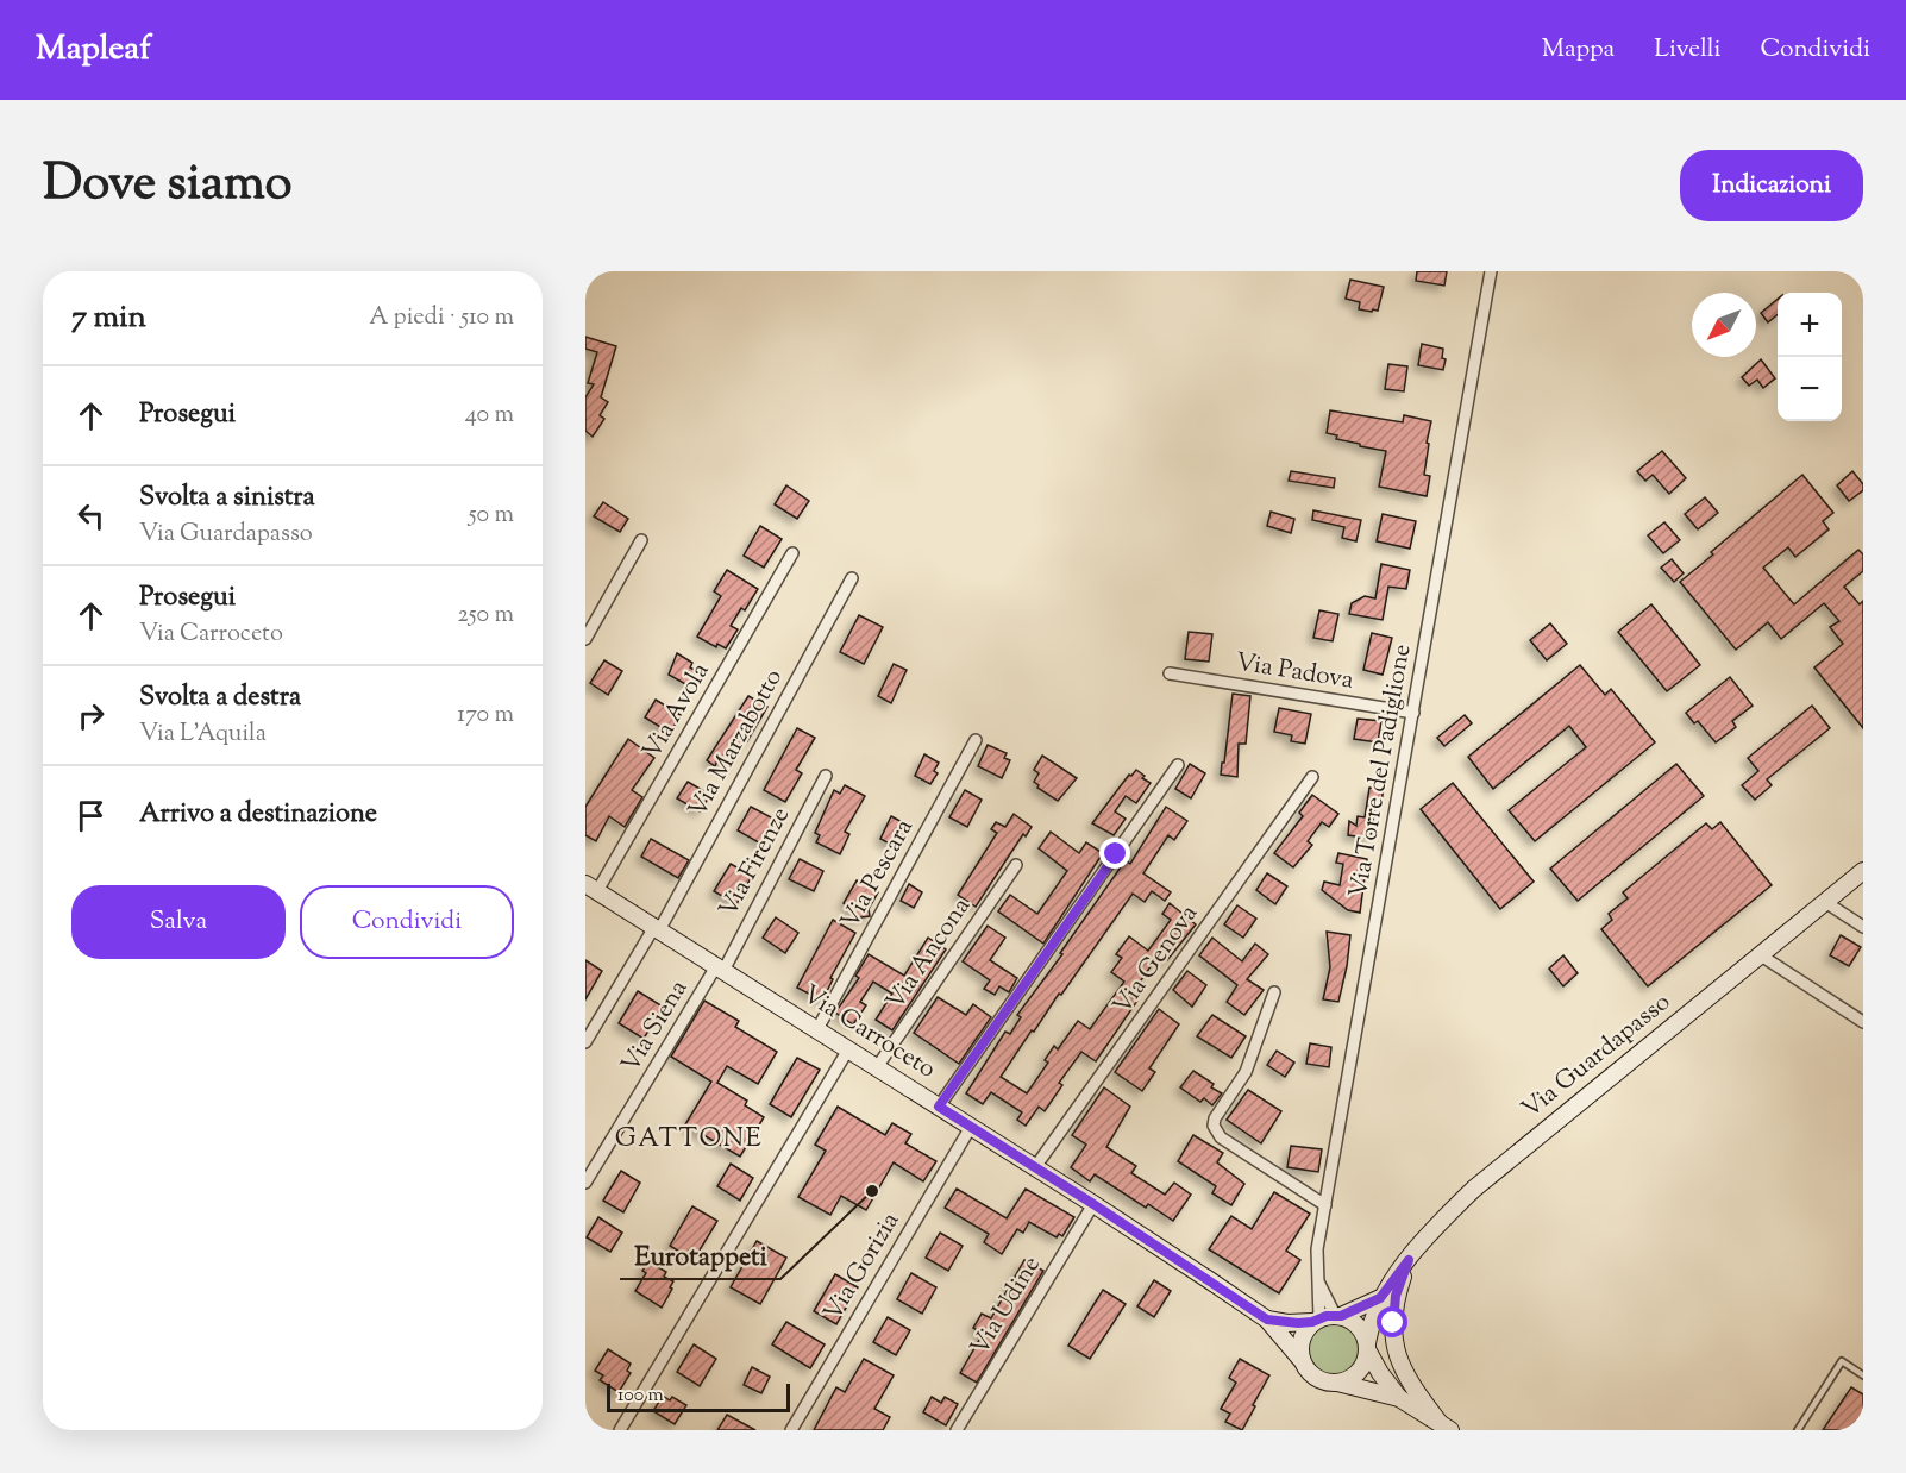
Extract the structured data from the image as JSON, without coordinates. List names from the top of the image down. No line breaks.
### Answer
{"streets":{"street":["Via Padova","Via Avola","Via Marzabotto","Via Torre del Padiglione","Via Firenze","Via Pescara","Via Ancona","Via Genova","Via Siena","Via Carroceto","Via Guardapasso","Via Gorizia","Via Udine"]},"crossings":[["Via Padova","Via Torre del Padiglione"],["Via Avola","Via Carroceto"],["Via Marzabotto","Via Carroceto"],["Via Torre del Padiglione","Via Carroceto"],["Via Torre del Padiglione","Via Guardapasso"],["Via Firenze","Via Siena"],["Via Firenze","Via Carroceto"],["Via Pescara","Via Carroceto"],["Via Ancona","Via Carroceto"],["Via Genova","Via Carroceto"],["Via Siena","Via Carroceto"],["Via Carroceto","Via Guardapasso"],["Via Carroceto","Via Gorizia"],["Via Carroceto","Via Udine"]],"districts":["GATTONE"],"places":["Eurotappeti"],"scale_bar":"100 m","north":"bottom left","page":{"header":"Mapleaf","nav":["Mappa","Livelli","Condividi"],"title":"Dove siamo","buttons":["Indicazioni",["Salva","Condividi"]],"heading":["7 min","A piedi · 510 m"],"map_buttons":["+","−"],"list":[["Prosegui","40 m"],["Svolta a sinistra","Via Guardapasso","50 m"],["Prosegui","Via Carroceto","250 m"],["Svolta a destra","Via L'Aquila","170 m"],"Arrivo a destinazione"],"scale":"100 m"}}
